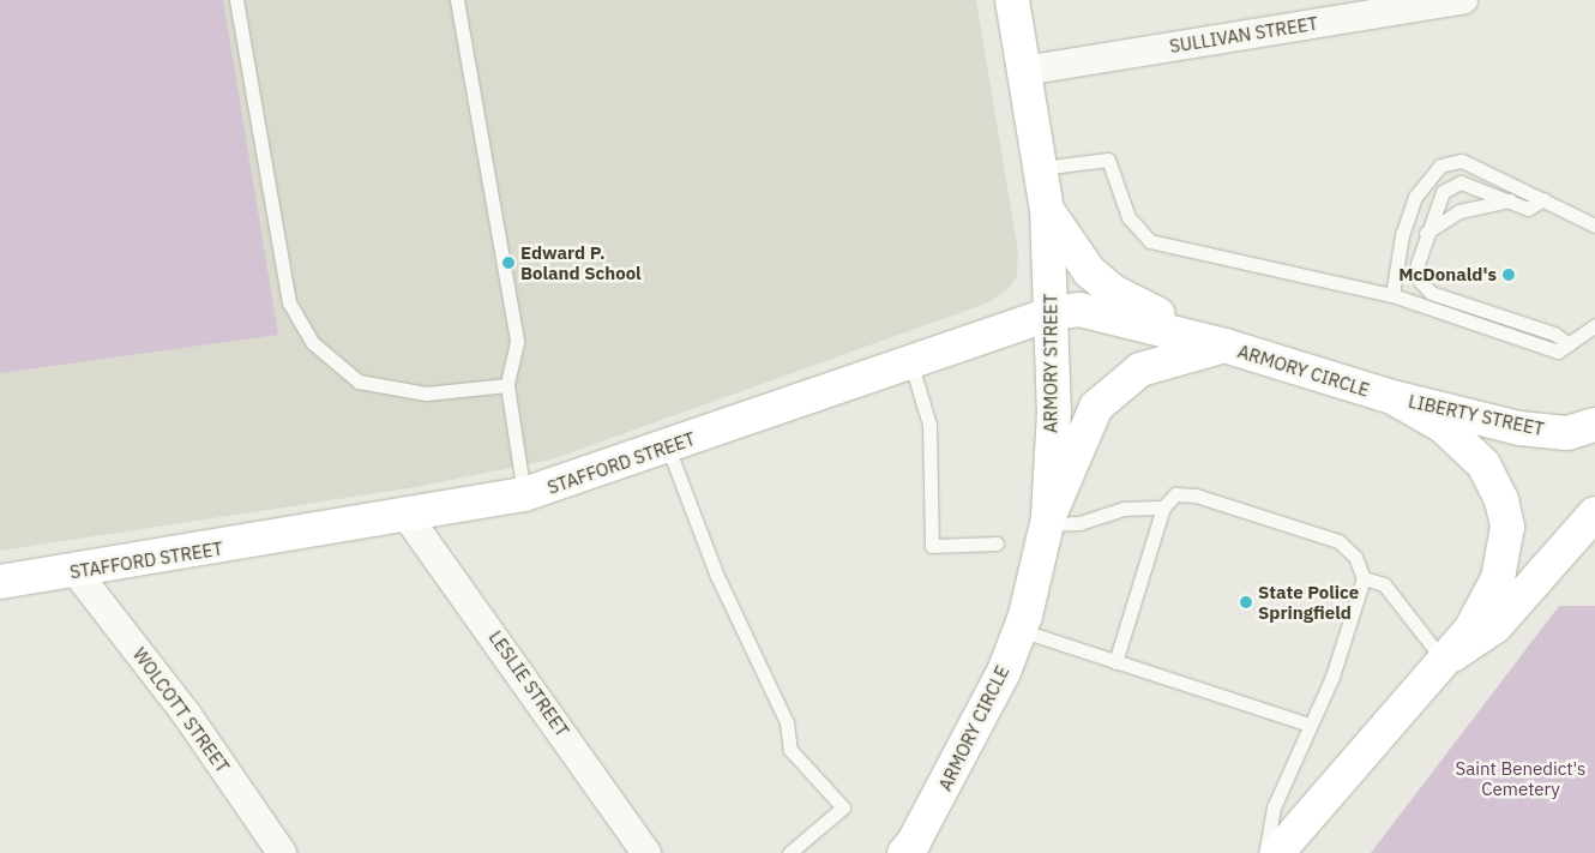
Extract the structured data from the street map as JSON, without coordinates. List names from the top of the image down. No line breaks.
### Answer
{"streets":{"main road":["ARMORY STREET","ARMORY CIRCLE","LIBERTY STREET","STAFFORD STREET"],"street":["SULLIVAN STREET","LESLIE STREET","WOLCOTT STREET"]},"crossings":[["SULLIVAN STREET","ARMORY STREET"],["ARMORY STREET","ARMORY CIRCLE"],["ARMORY STREET","STAFFORD STREET"],["ARMORY CIRCLE","LIBERTY STREET"],["ARMORY CIRCLE","STAFFORD STREET"],["STAFFORD STREET","LESLIE STREET"],["STAFFORD STREET","WOLCOTT STREET"]],"parks":["Saint Benedict's Cemetery"],"places":["Edward P. Boland School","McDonald's","State Police Springfield"]}
